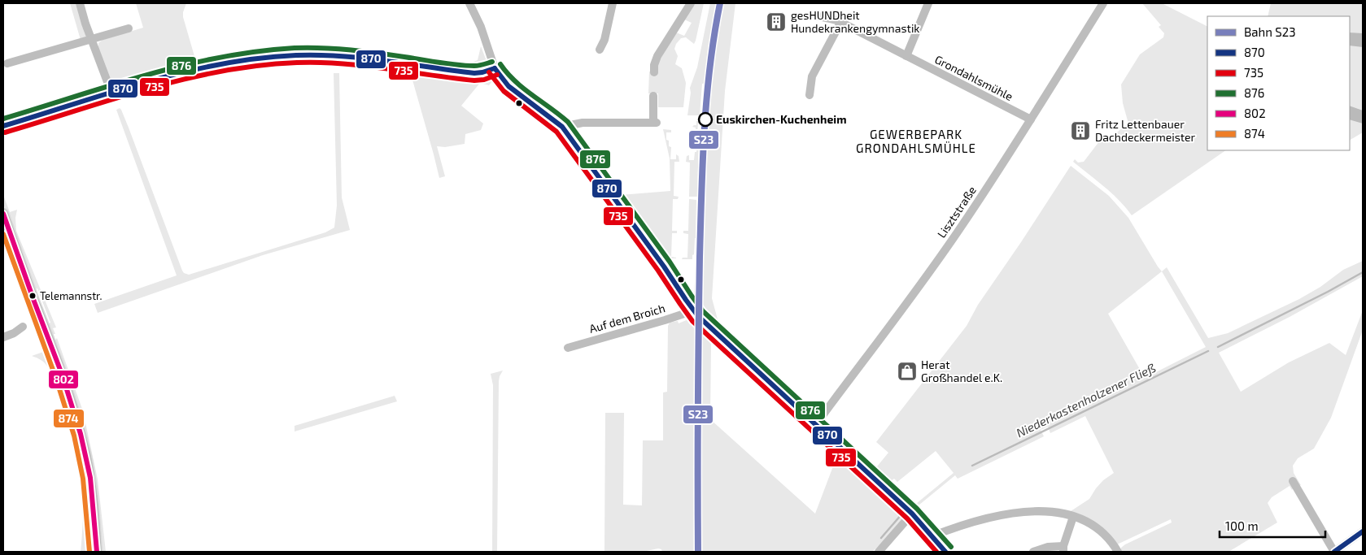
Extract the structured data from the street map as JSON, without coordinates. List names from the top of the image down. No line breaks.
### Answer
{"streets":{"street":["Grondahlsmühle","Lisztstraße","Auf dem Broich"]},"crossings":[["Grondahlsmühle","Lisztstraße"]],"districts":["GEWERBEPARK GRONDAHLSMÜHLE"],"water":["Niederkastenholzener Fließ"],"places":{"building":["gesHUNDheit Hundekrankengymnastik","Fritz Lettenbauer Dachdeckermeister"],"other":["Euskirchen-Kuchenheim","Telemannstr."],"shop":["Herat Großhandel e.K."]},"lines":["rail line S23","transit line 876","transit line 870","transit line 735","transit line 802","transit line 874"],"legend":["Bahn S23","870","735","876","802","874"],"scale_bar":"100 m"}
